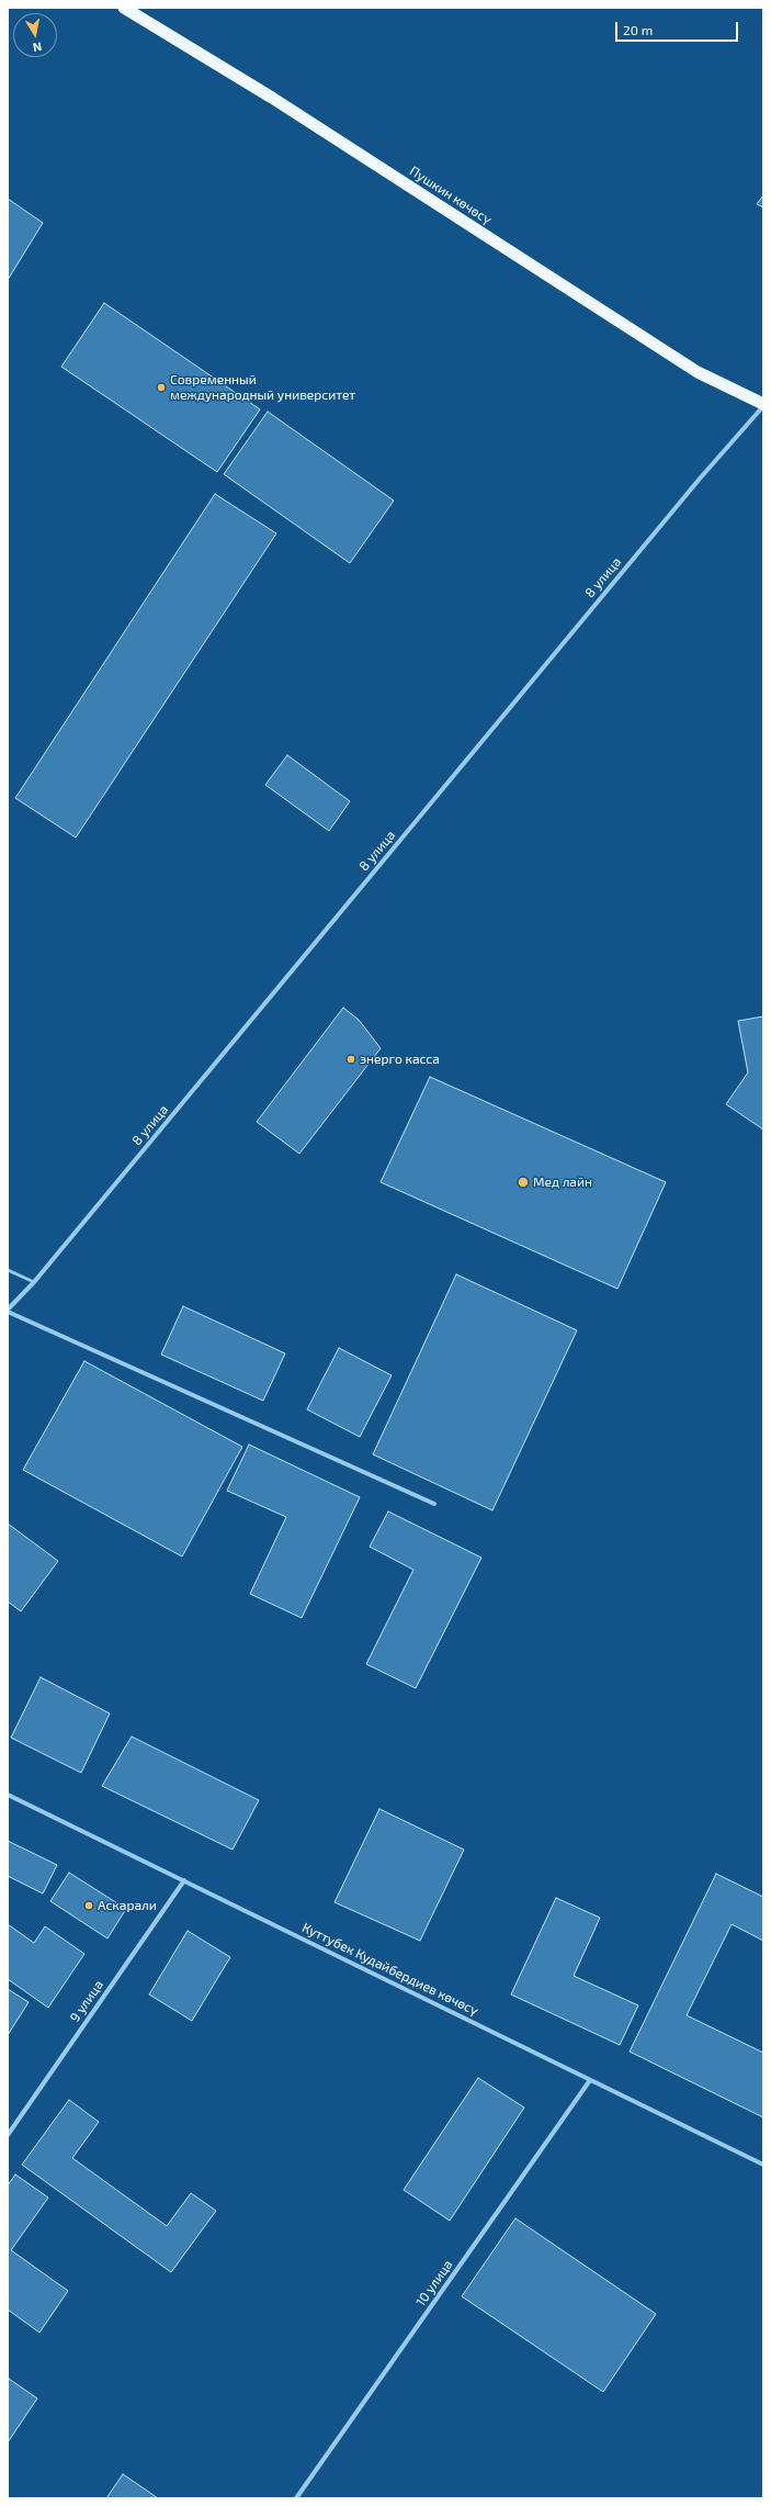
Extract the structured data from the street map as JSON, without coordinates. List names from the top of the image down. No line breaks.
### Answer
{"streets":{"highway":["Пушкин көчөсү"],"street":["8 улица","Куттубек Кудайбердиев көчөсү","9 улица","10 улица"]},"crossings":[["Пушкин көчөсү","8 улица"],["Куттубек Кудайбердиев көчөсү","9 улица"],["Куттубек Кудайбердиев көчөсү","10 улица"]],"places":["Современный международный университет","энерго касса","Мед лайн","Аскарали"],"scale_bar":"20 m","north":"bottom"}
